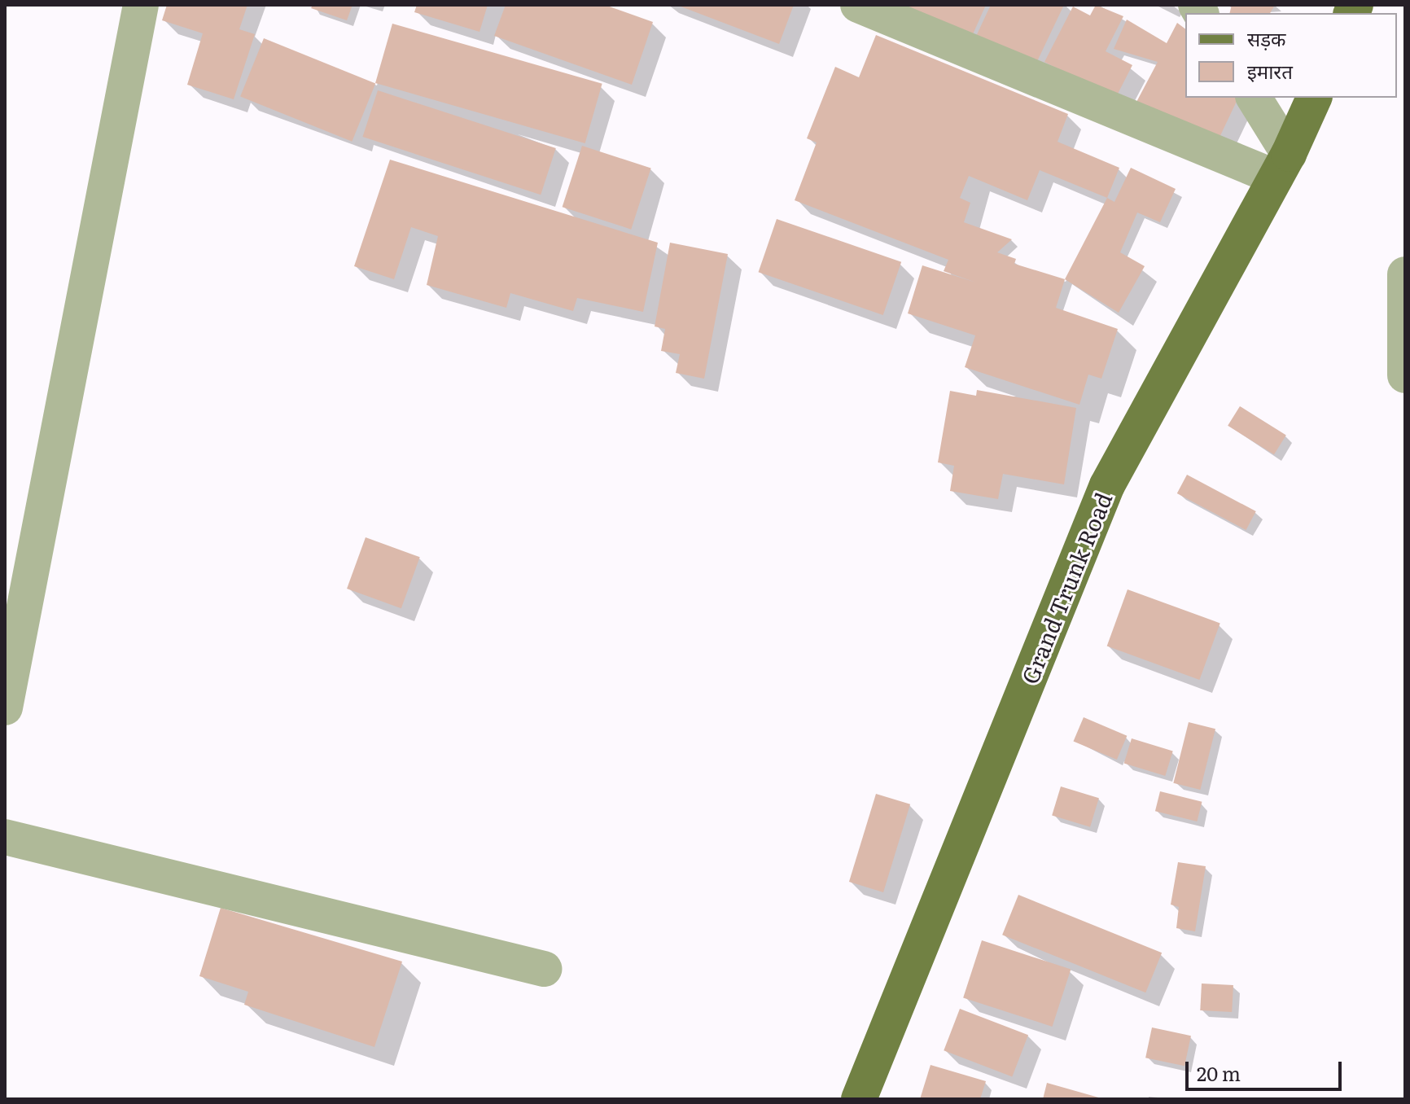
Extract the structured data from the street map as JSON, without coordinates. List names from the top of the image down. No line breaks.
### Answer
{"streets":{"main road":["Grand Trunk Road"]},"legend":["सड़क","इमारत"],"scale_bar":"20 m"}
